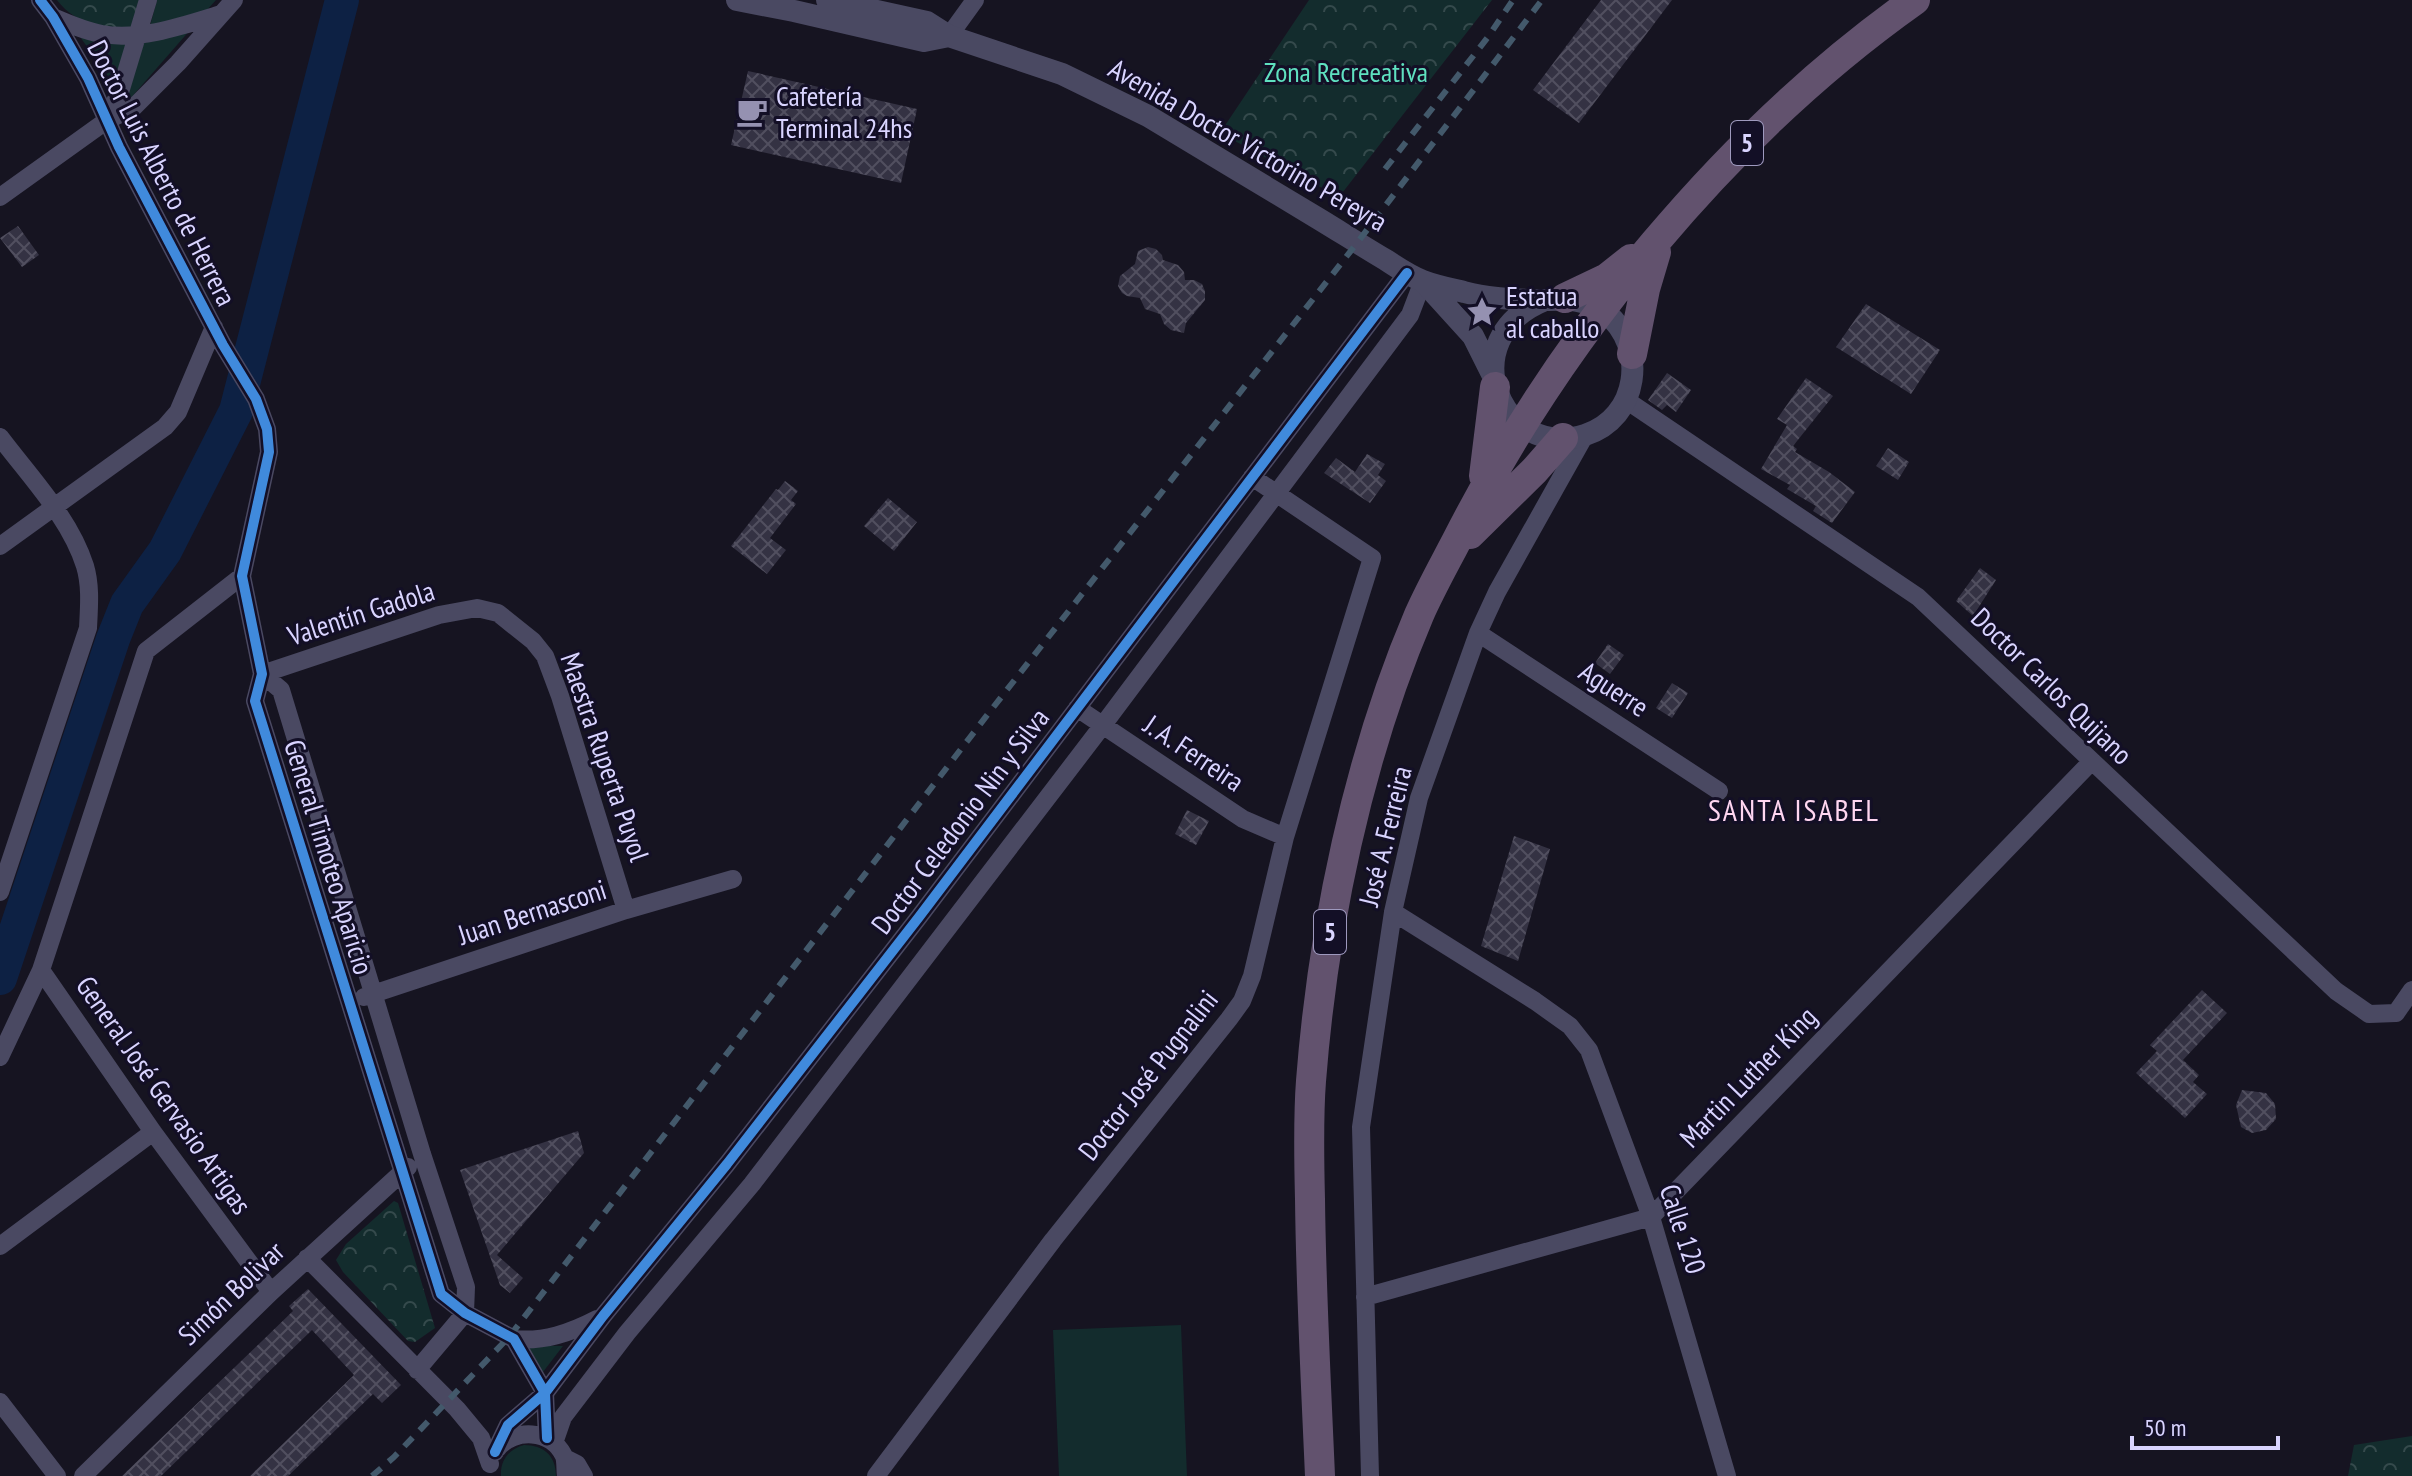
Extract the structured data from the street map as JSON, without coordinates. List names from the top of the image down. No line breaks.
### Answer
{"streets":{"highway":["5"],"street":["Avenida Doctor Victorino Pereyra","Doctor Luis Alberto de Herrera","Valentín Gadola","Doctor Carlos Quijano","Aguerre","J. A. Ferreira","Maestra Ruperta Puyol","Doctor Celedonio Nin y Silva","José A. Ferreira","General Timoteo Aparicio","Juan Bernasconi","Doctor José Pugnalini","Martin Luther King","General José Gervasio Artigas","Calle 120","Simón Bolivar"]},"crossings":[["Avenida Doctor Victorino Pereyra","Doctor Celedonio Nin y Silva"],["Doctor Luis Alberto de Herrera","General Timoteo Aparicio"],["Valentín Gadola","Maestra Ruperta Puyol"],["Valentín Gadola","General Timoteo Aparicio"],["Doctor Carlos Quijano","Martin Luther King"],["Aguerre","José A. Ferreira"],["J. A. Ferreira","Doctor Celedonio Nin y Silva"],["J. A. Ferreira","Doctor José Pugnalini"],["Maestra Ruperta Puyol","Juan Bernasconi"],["Doctor Celedonio Nin y Silva","Doctor José Pugnalini"],["José A. Ferreira","Calle 120"],["General Timoteo Aparicio","Juan Bernasconi"],["General Timoteo Aparicio","Simón Bolivar"],["Martin Luther King","Calle 120"],["General José Gervasio Artigas","Simón Bolivar"]],"districts":["SANTA ISABEL"],"parks":["Zona Recreeativa"],"places":{"cafe":["Cafetería Terminal 24hs"],"place":["Estatua al caballo"]},"scale_bar":"50 m"}
